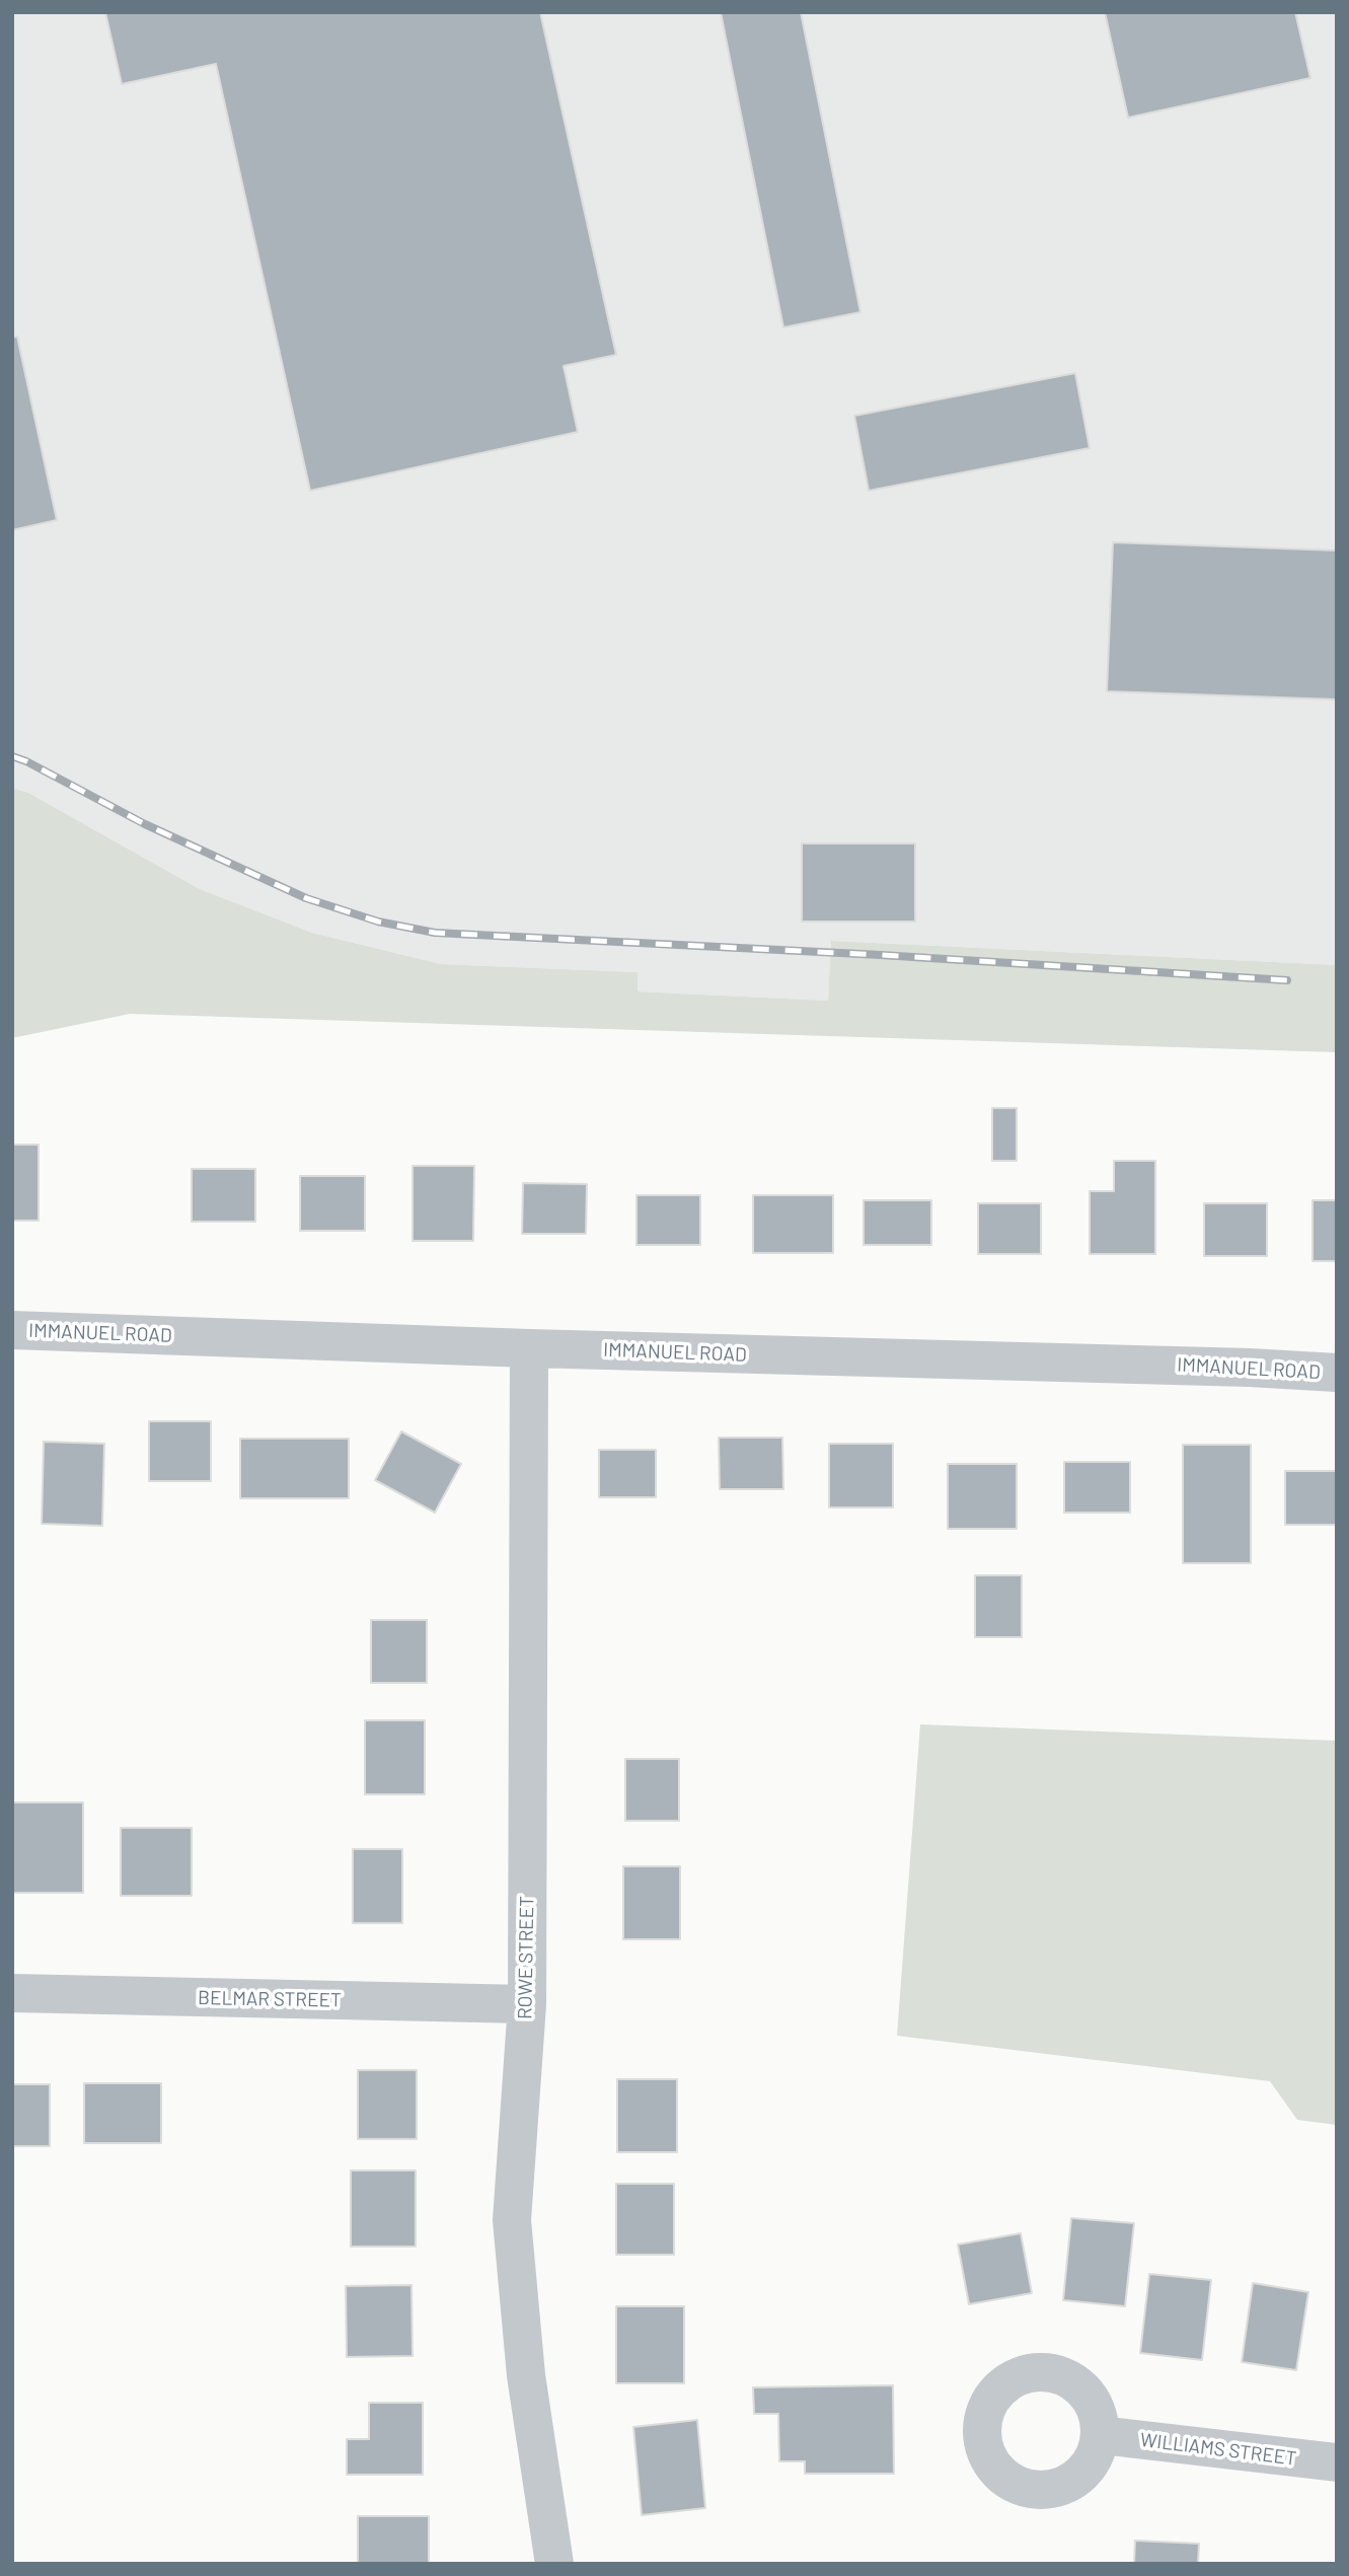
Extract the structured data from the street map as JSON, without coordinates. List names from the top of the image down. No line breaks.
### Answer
{"streets":{"street":["IMMANUEL ROAD","ROWE STREET","BELMAR STREET","WILLIAMS STREET"]},"crossings":[["IMMANUEL ROAD","ROWE STREET"],["ROWE STREET","BELMAR STREET"]]}
